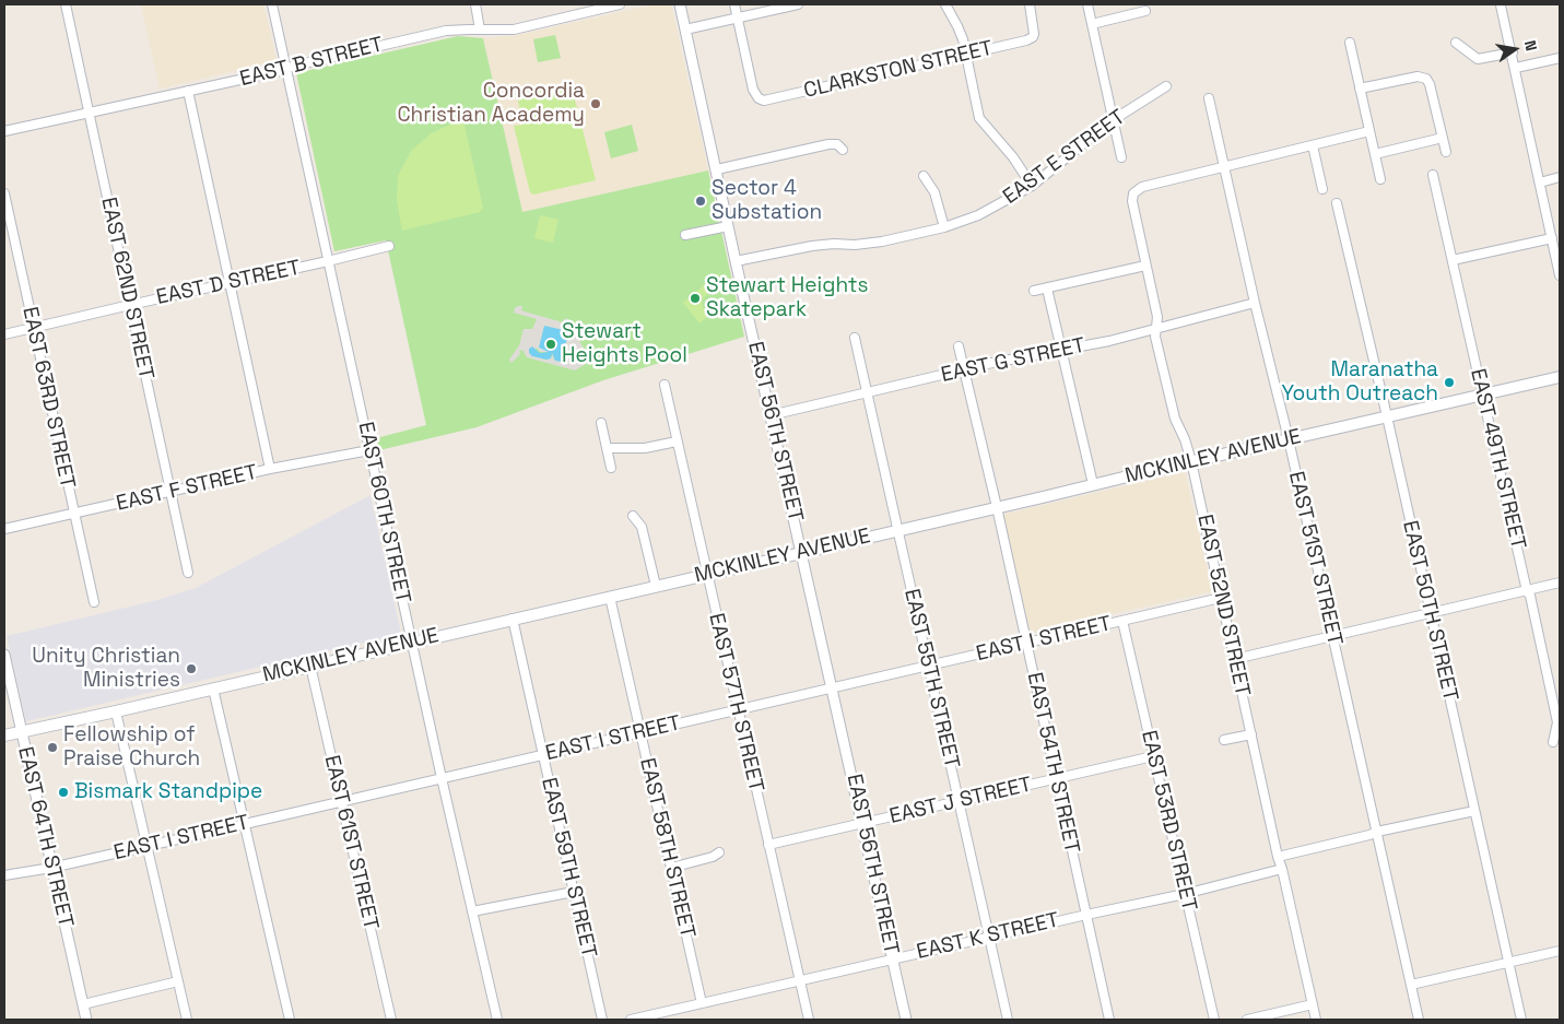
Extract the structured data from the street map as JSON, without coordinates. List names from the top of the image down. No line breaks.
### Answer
{"streets":{"main road":["MCKINLEY AVENUE"],"street":["EAST B STREET","CLARKSTON STREET","EAST E STREET","EAST D STREET","EAST 62ND STREET","EAST G STREET","EAST 63RD STREET","EAST 56TH STREET","EAST 49TH STREET","EAST F STREET","EAST 60TH STREET","EAST 51ST STREET","EAST 52ND STREET","EAST 50TH STREET","EAST I STREET","EAST 55TH STREET","EAST 57TH STREET","EAST 54TH STREET","EAST J STREET","EAST 53RD STREET","EAST 64TH STREET","EAST 61ST STREET","EAST 58TH STREET","EAST 59TH STREET","EAST K STREET"]},"crossings":[["EAST B STREET","EAST 62ND STREET"],["EAST B STREET","EAST 60TH STREET"],["EAST E STREET","EAST 56TH STREET"],["EAST D STREET","EAST 62ND STREET"],["EAST D STREET","EAST 63RD STREET"],["EAST D STREET","EAST 60TH STREET"],["EAST 62ND STREET","EAST F STREET"],["EAST G STREET","EAST 56TH STREET"],["EAST G STREET","EAST 51ST STREET"],["EAST G STREET","EAST 52ND STREET"],["EAST G STREET","EAST 55TH STREET"],["EAST G STREET","EAST 54TH STREET"],["EAST 63RD STREET","EAST F STREET"],["EAST 56TH STREET","MCKINLEY AVENUE"],["EAST 56TH STREET","EAST I STREET"],["EAST 56TH STREET","EAST J STREET"],["EAST 56TH STREET","EAST K STREET"],["MCKINLEY AVENUE","EAST 49TH STREET"],["MCKINLEY AVENUE","EAST 60TH STREET"],["MCKINLEY AVENUE","EAST 51ST STREET"],["MCKINLEY AVENUE","EAST 52ND STREET"],["MCKINLEY AVENUE","EAST 50TH STREET"],["MCKINLEY AVENUE","EAST 55TH STREET"],["MCKINLEY AVENUE","EAST 57TH STREET"],["MCKINLEY AVENUE","EAST 54TH STREET"],["MCKINLEY AVENUE","EAST 64TH STREET"],["MCKINLEY AVENUE","EAST 61ST STREET"],["MCKINLEY AVENUE","EAST 58TH STREET"],["MCKINLEY AVENUE","EAST 59TH STREET"],["EAST F STREET","EAST 60TH STREET"],["EAST 60TH STREET","EAST I STREET"],["EAST 51ST STREET","EAST 52ND STREET"],["EAST 52ND STREET","EAST I STREET"],["EAST 52ND STREET","EAST K STREET"],["EAST I STREET","EAST 55TH STREET"],["EAST I STREET","EAST 57TH STREET"],["EAST I STREET","EAST 54TH STREET"],["EAST I STREET","EAST 53RD STREET"],["EAST I STREET","EAST 64TH STREET"],["EAST I STREET","EAST 61ST STREET"],["EAST I STREET","EAST 58TH STREET"],["EAST I STREET","EAST 59TH STREET"],["EAST 55TH STREET","EAST J STREET"],["EAST 55TH STREET","EAST K STREET"],["EAST 57TH STREET","EAST J STREET"],["EAST 57TH STREET","EAST K STREET"],["EAST 54TH STREET","EAST J STREET"],["EAST 54TH STREET","EAST K STREET"],["EAST J STREET","EAST 53RD STREET"],["EAST 53RD STREET","EAST K STREET"],["EAST 58TH STREET","EAST K STREET"]],"places":["Concordia Christian Academy","Sector 4 Substation","Stewart Heights Skatepark","Stewart Heights Pool","Maranatha Youth Outreach","Unity Christian Ministries","Fellowship of Praise Church","Bismark Standpipe"],"north":"right"}
